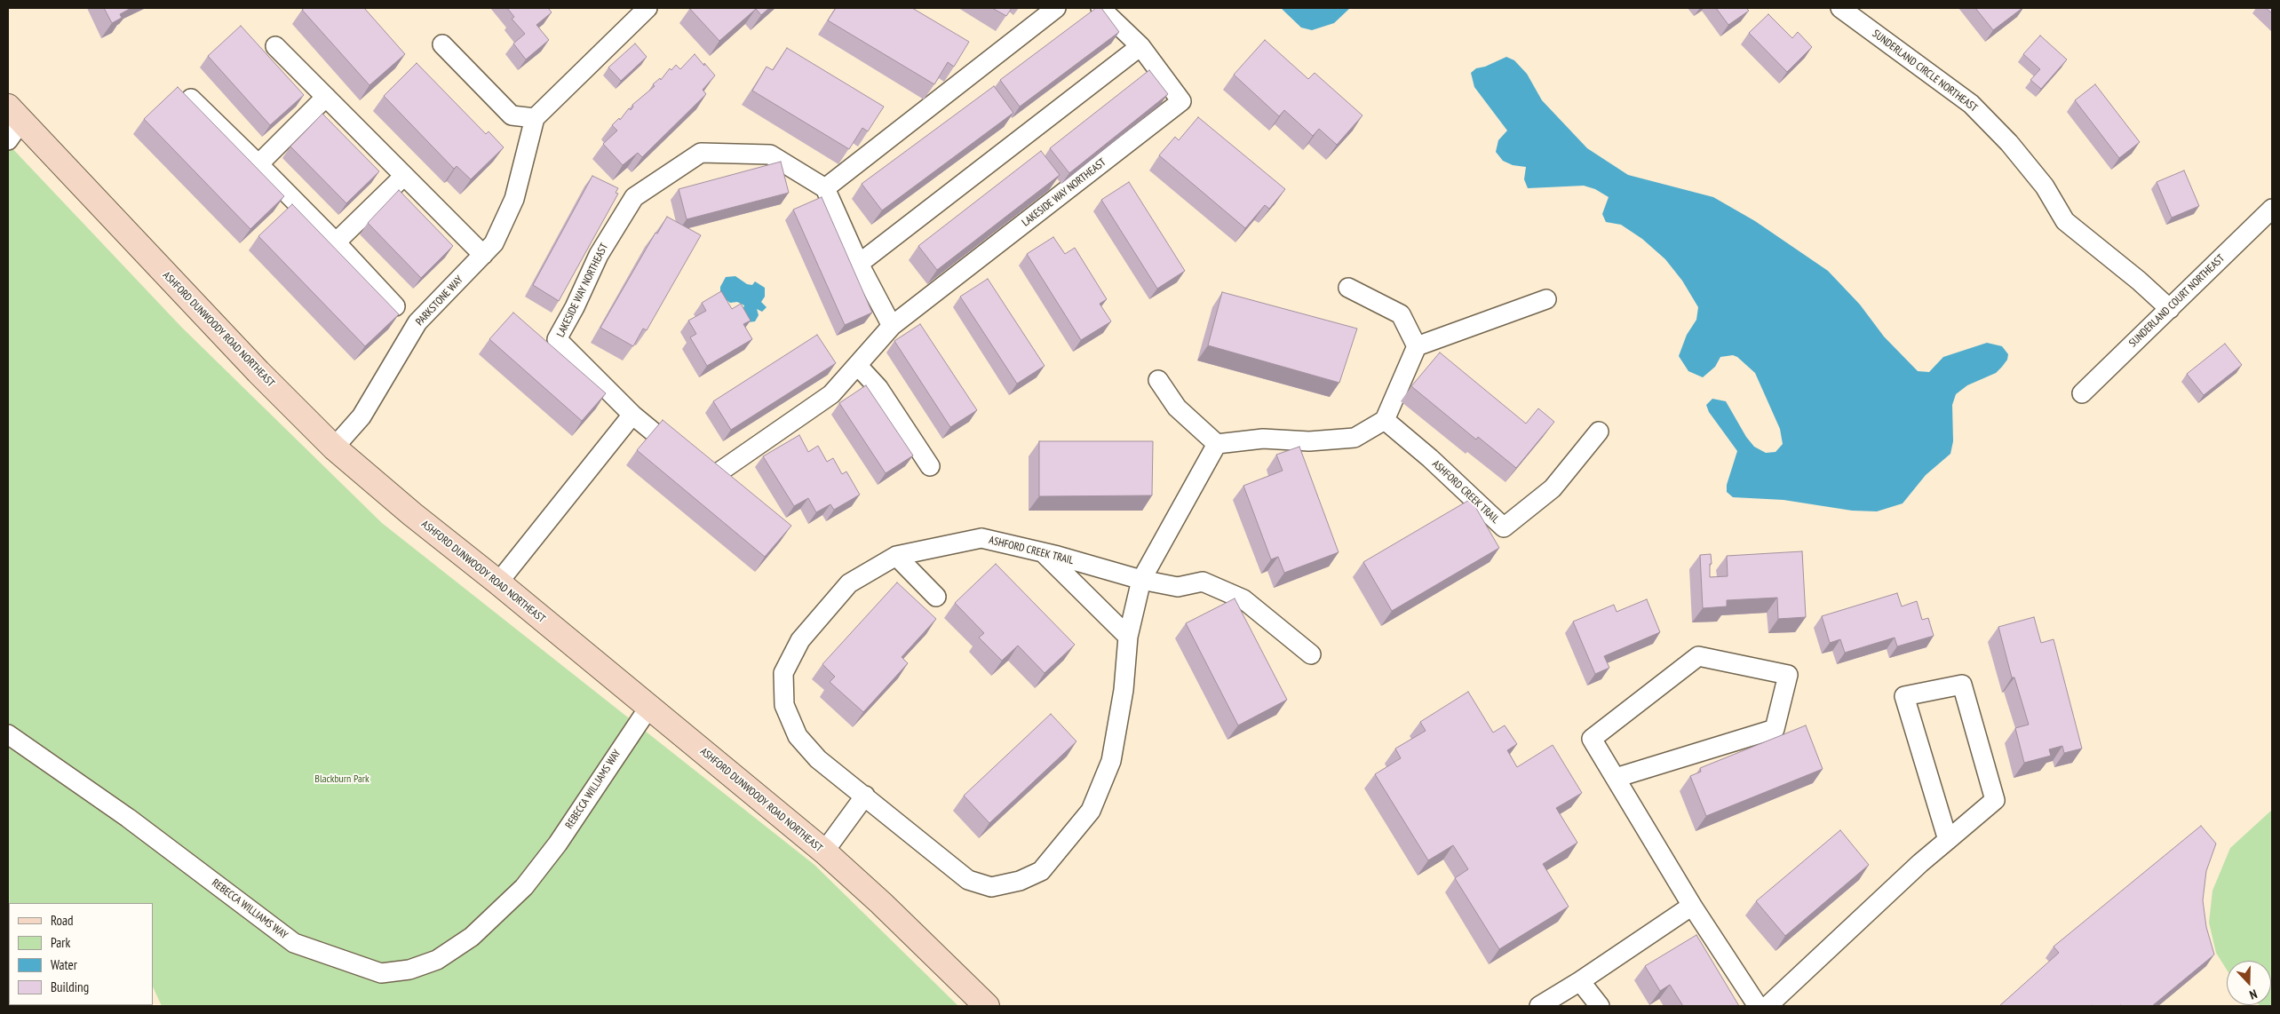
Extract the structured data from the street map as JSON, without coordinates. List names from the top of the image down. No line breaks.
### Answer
{"streets":{"main road":["ASHFORD DUNWOODY ROAD NORTHEAST"],"street":["SUNDERLAND CIRCLE NORTHEAST","LAKESIDE WAY NORTHEAST","PARKSTONE WAY","SUNDERLAND COURT NORTHEAST","ASHFORD CREEK TRAIL","REBECCA WILLIAMS WAY"]},"crossings":[["SUNDERLAND CIRCLE NORTHEAST","SUNDERLAND COURT NORTHEAST"],["PARKSTONE WAY","ASHFORD DUNWOODY ROAD NORTHEAST"],["ASHFORD DUNWOODY ROAD NORTHEAST","REBECCA WILLIAMS WAY"]],"parks":["Blackburn Park"],"legend":["Road","Park","Water","Building"],"north":"bottom"}
